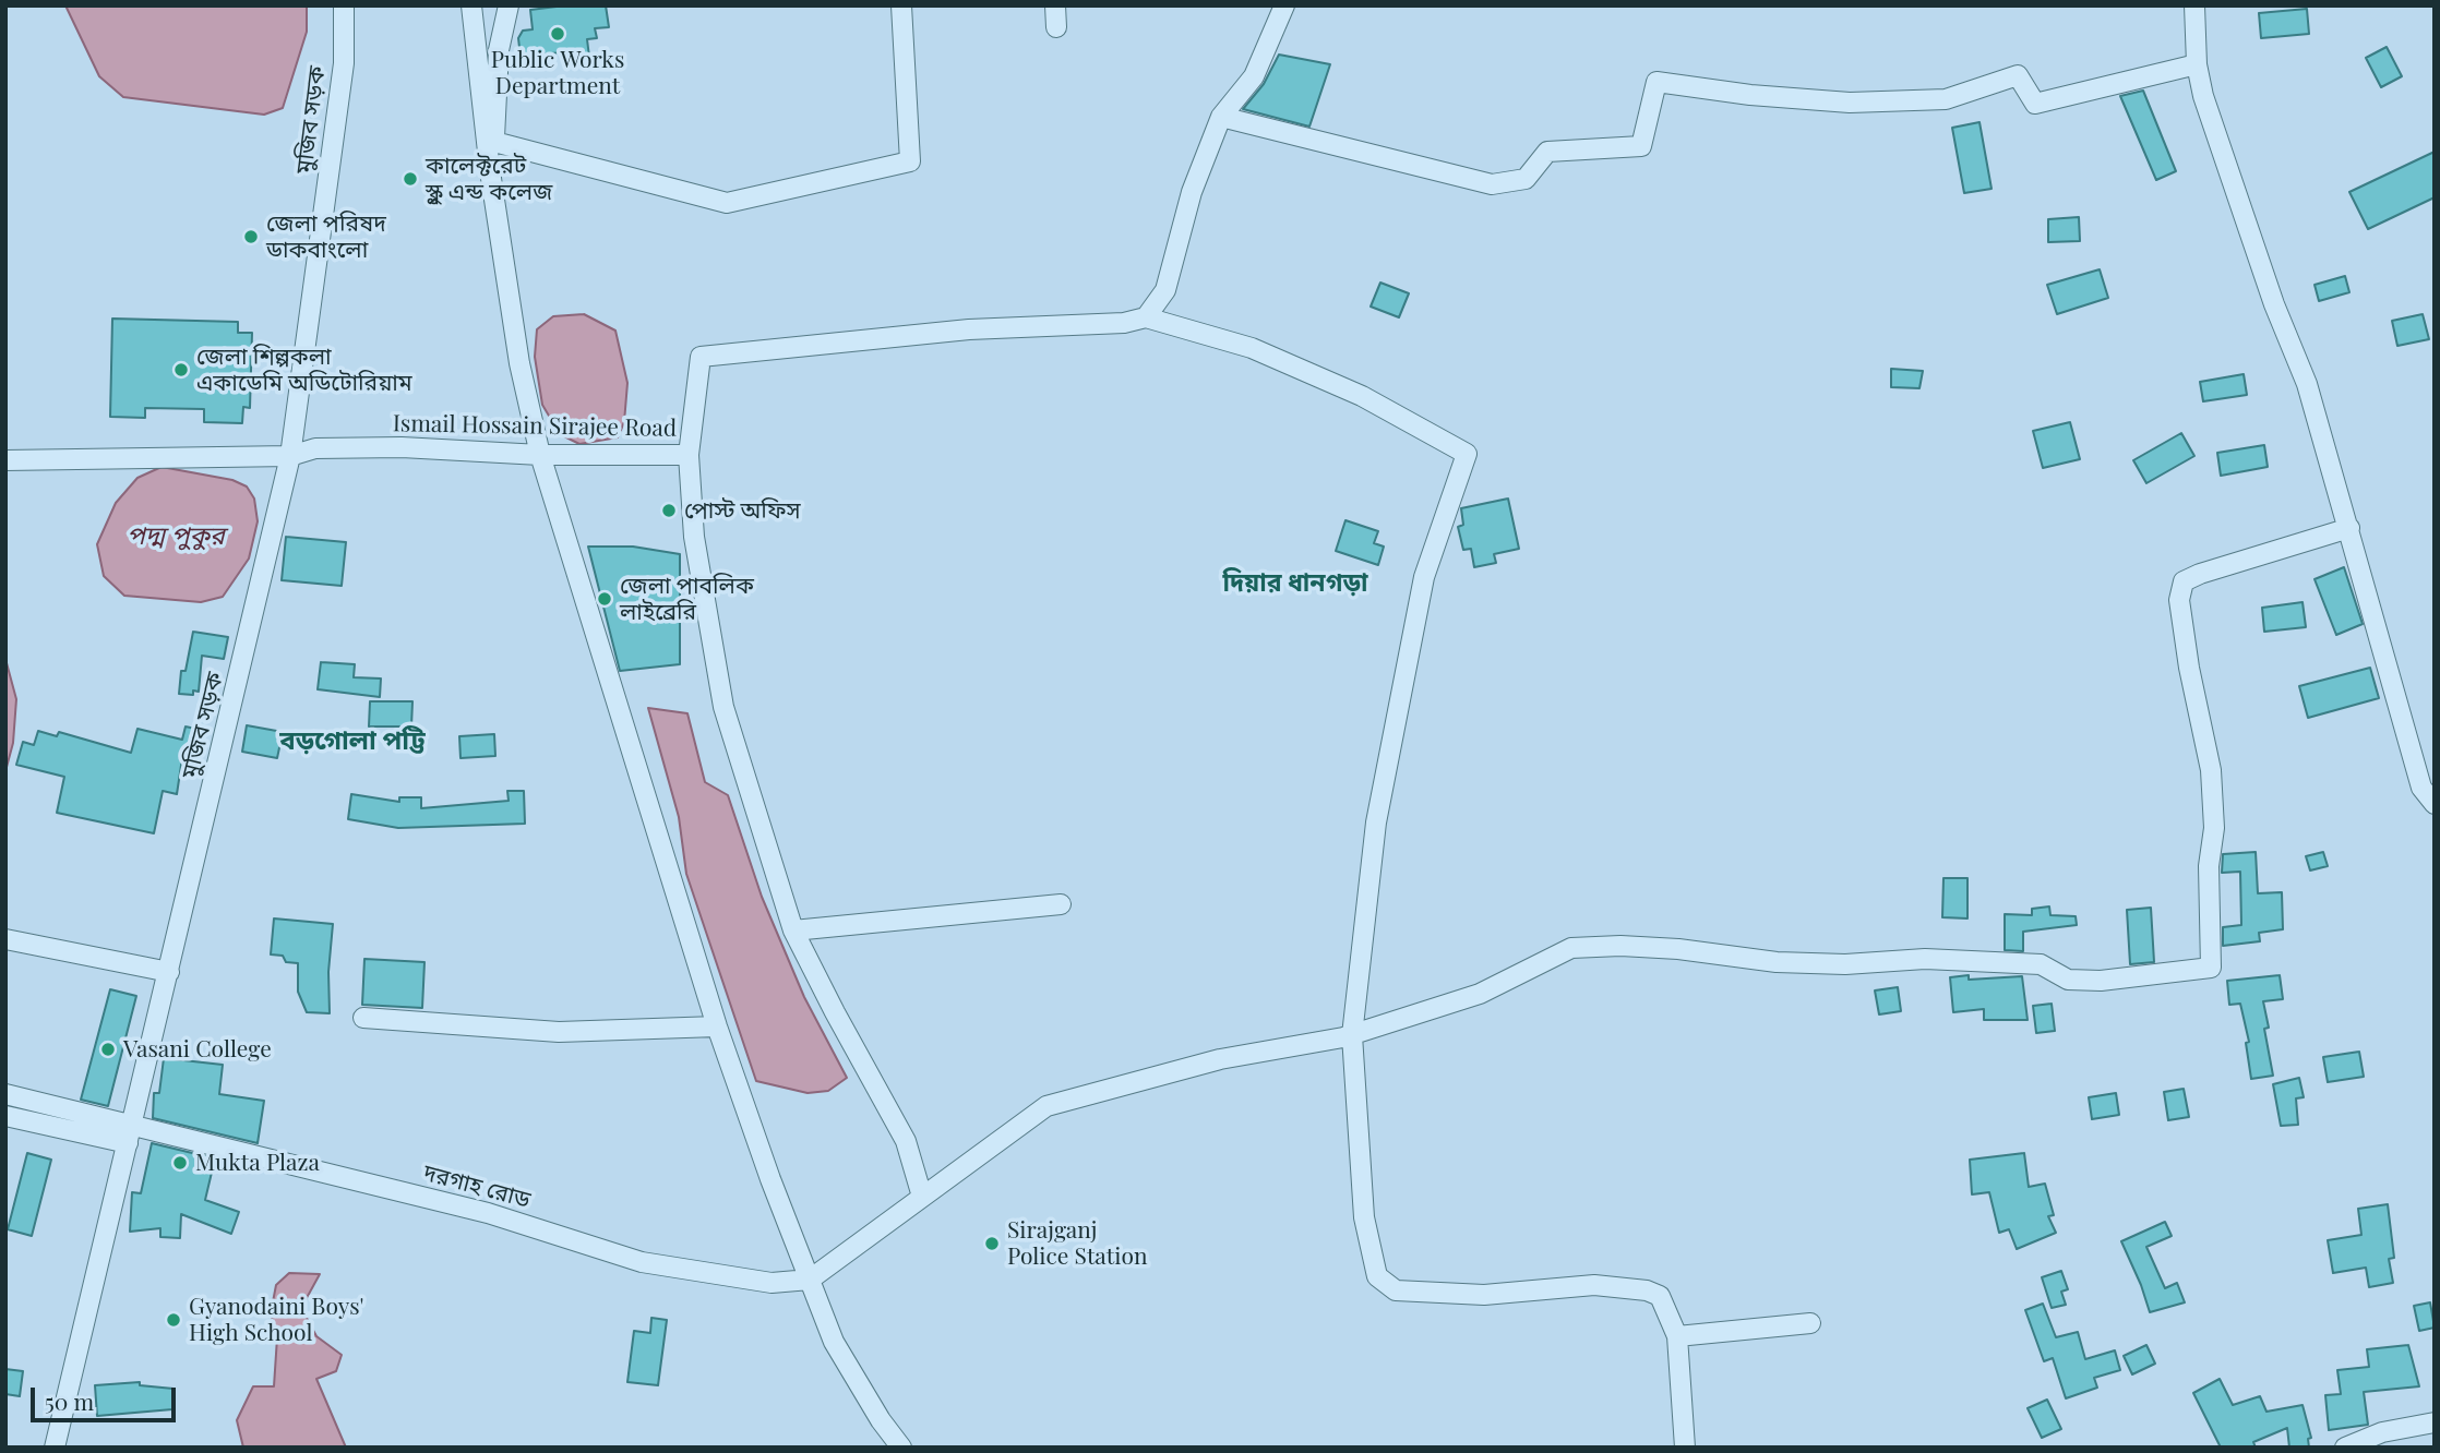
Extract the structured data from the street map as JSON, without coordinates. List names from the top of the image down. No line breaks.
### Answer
{"streets":{"street":["মুজিব সড়ক","Ismail Hossain Sirajee Road","দরগাহ রোড"]},"crossings":[["মুজিব সড়ক","Ismail Hossain Sirajee Road"],["মুজিব সড়ক","দরগাহ রোড"]],"districts":["দিয়ার ধানগড়া","বড়গোলা পট্টি"],"water":["পদ্ম পুকুর"],"places":["Public Works Department","কালেক্টরেট স্কুল এন্ড কলেজ","জেলা পরিষদ ডাকবাংলো","জেলা শিল্পকলা একাডেমি অডিটোরিয়াম","পোস্ট অফিস","জেলা পাবলিক লাইব্রেরি","Vasani College","Mukta Plaza","Sirajganj Police Station","Gyanodaini Boys' High School"],"scale_bar":"50 m"}
